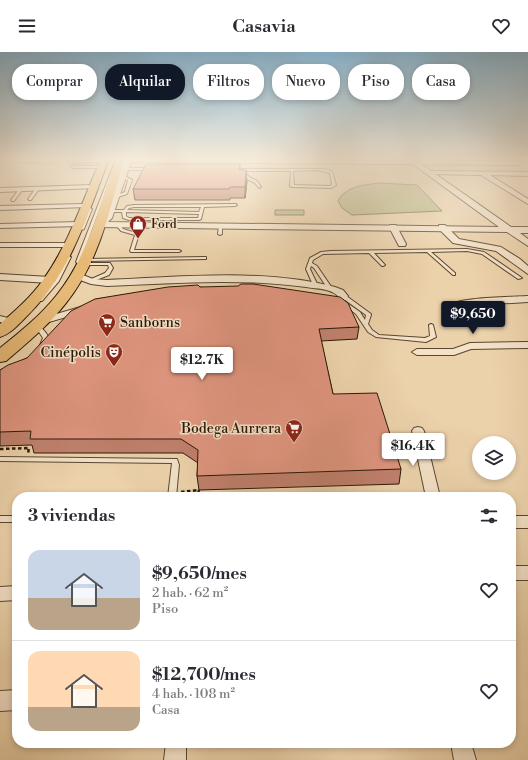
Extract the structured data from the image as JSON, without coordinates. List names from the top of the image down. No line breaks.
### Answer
{"places":{"shop":["Ford"],"supermarket":["Sanborns","Bodega Aurrera"],"theatre":["Cinépolis"]},"page":{"header":"Casavia","chip":["Comprar","Alquilar","Filtros","Nuevo","Piso","Casa"],"price":["$9,650","$12.7K","$16.4K"],"heading":"3 viviendas","list":[{"name":"$9,650/mes","note":"2 hab. · 62 m² · Piso"},{"name":"$12,700/mes","note":"4 hab. · 108 m² · Casa"}]}}
